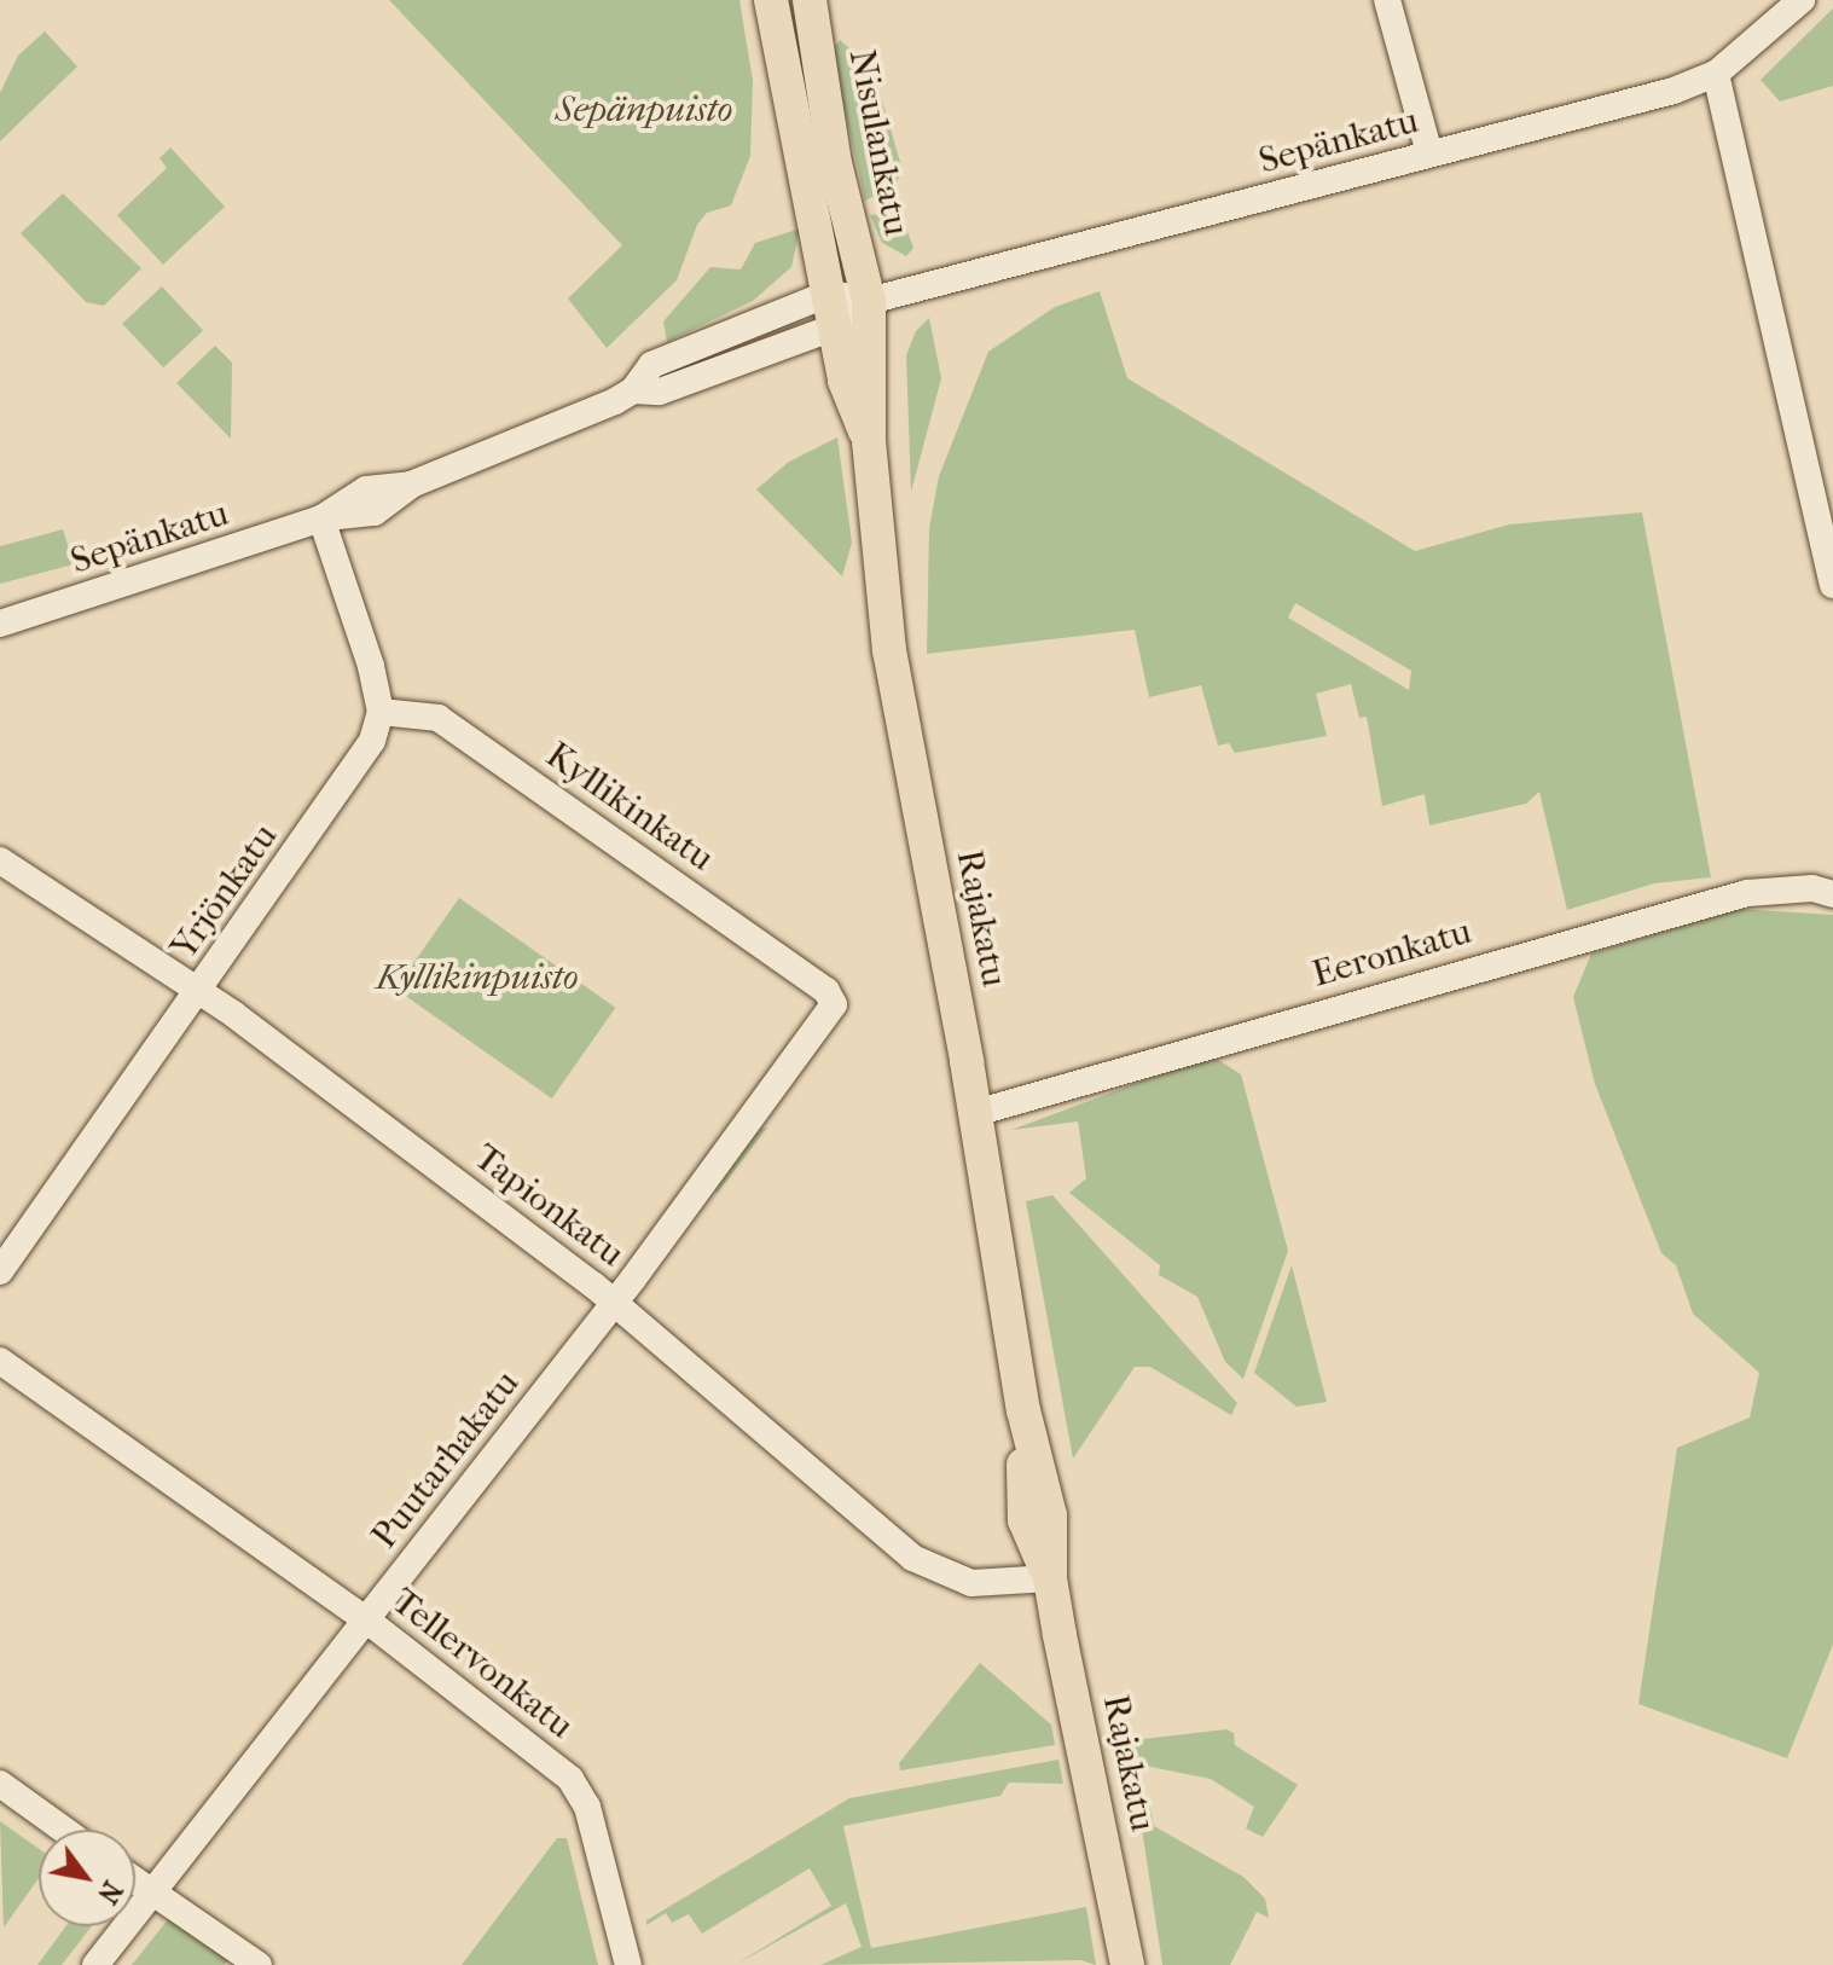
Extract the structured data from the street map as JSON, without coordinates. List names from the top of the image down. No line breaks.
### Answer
{"streets":{"main road":["Nisulankatu","Rajakatu"],"street":["Sepänkatu","Kyllikinkatu","Yrjönkatu","Eeronkatu","Tapionkatu","Puutarhakatu","Tellervonkatu"]},"crossings":[["Sepänkatu","Nisulankatu"],["Sepänkatu","Rajakatu"],["Nisulankatu","Rajakatu"],["Kyllikinkatu","Yrjönkatu"],["Kyllikinkatu","Puutarhakatu"],["Yrjönkatu","Tapionkatu"],["Rajakatu","Eeronkatu"],["Rajakatu","Tapionkatu"],["Tapionkatu","Puutarhakatu"],["Puutarhakatu","Tellervonkatu"]],"parks":["Sepänpuisto","Kyllikinpuisto"],"north":"bottom right"}
